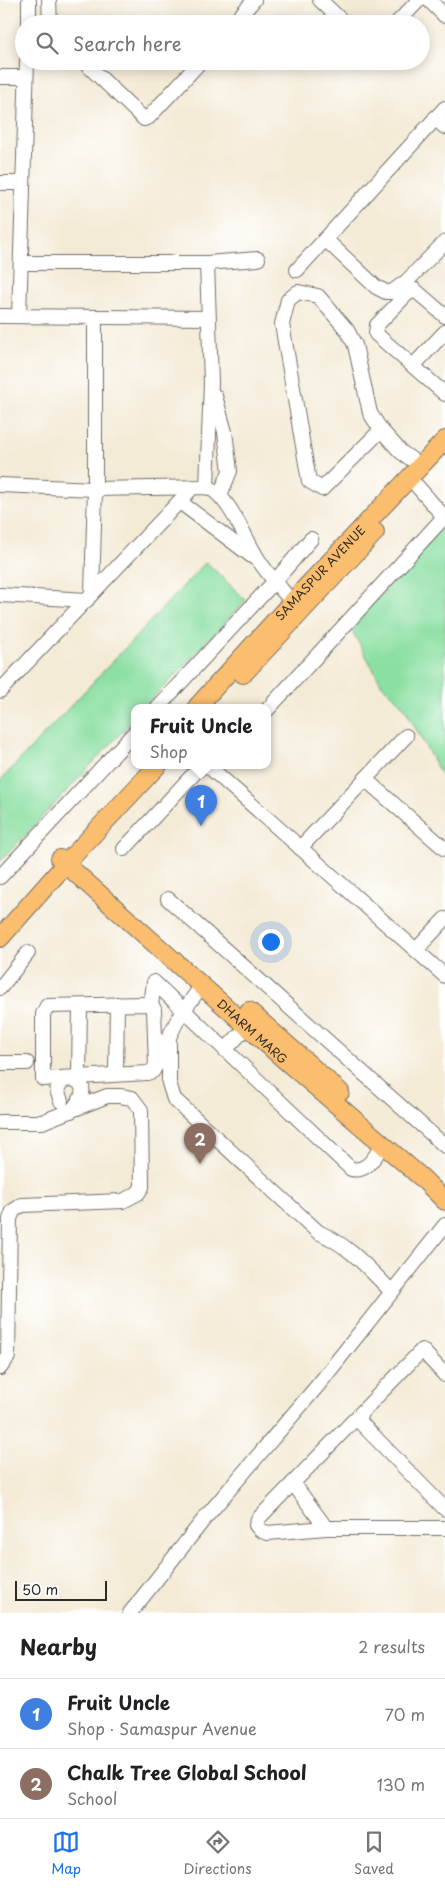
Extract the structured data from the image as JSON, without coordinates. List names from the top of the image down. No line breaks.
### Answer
{"streets":{"main road":["SAMASPUR AVENUE","DHARM MARG"]},"scale_bar":"50 m","page":{"search":"Search here","popup":["Fruit Uncle","Shop"],"pins":["1","2"],"scale":"50 m","heading":["Nearby","2 results"],"list":[{"mark":"1","name":"Fruit Uncle","note":"Shop · Samaspur Avenue","value":"70 m"},{"mark":"2","name":"Chalk Tree Global School","note":"School","value":"130 m"}],"nav":["Map","Directions","Saved"]}}
